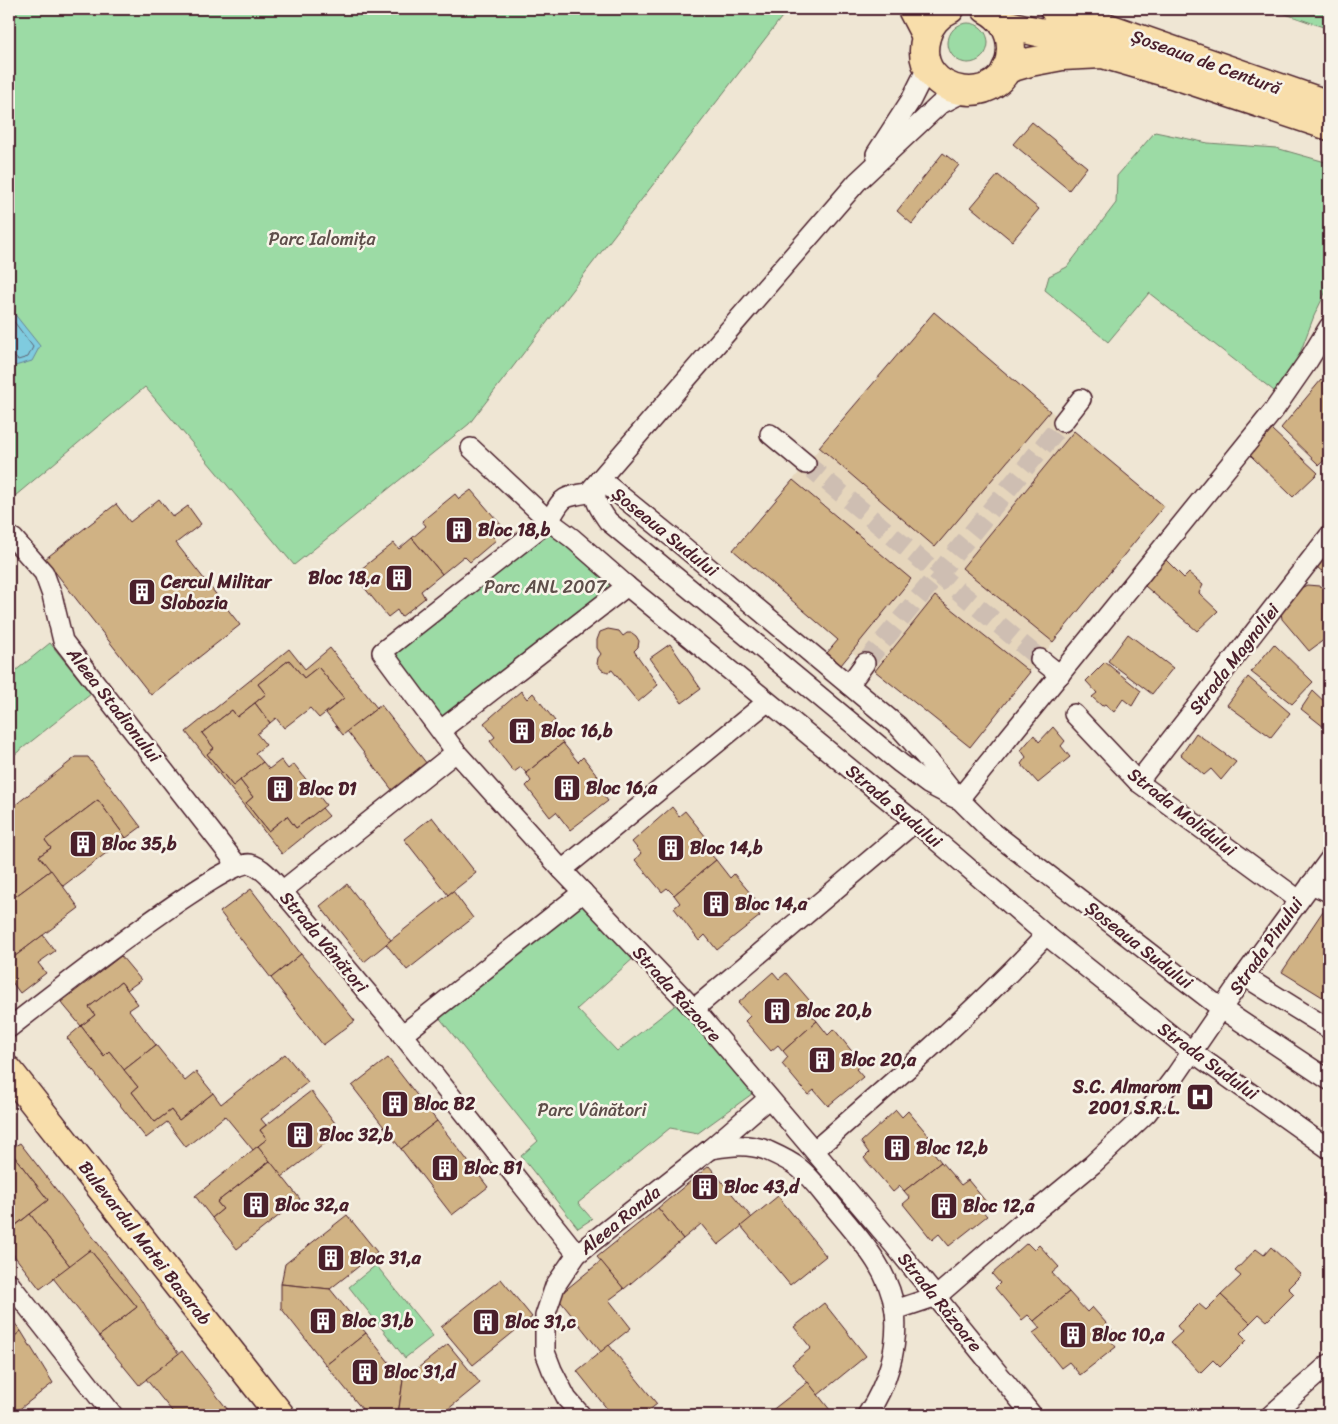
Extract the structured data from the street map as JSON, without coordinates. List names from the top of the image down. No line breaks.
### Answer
{"streets":{"main road":["Șoseaua de Centură","Bulevardul Matei Basarab"],"street":["Șoseaua Sudului","Strada Magnoliei","Aleea Stadionului","Strada Sudului","Strada Molidului","Strada Vânători","Strada Pinului","Strada Răzoare","Aleea Ronda"]},"crossings":[["Șoseaua Sudului","Strada Pinului"],["Strada Magnoliei","Strada Molidului"],["Aleea Stadionului","Strada Vânători"],["Strada Sudului","Strada Pinului"],["Strada Sudului","Strada Răzoare"],["Strada Molidului","Strada Pinului"],["Strada Vânători","Aleea Ronda"],["Strada Pinului","Strada Răzoare"],["Strada Răzoare","Aleea Ronda"]],"parks":["Parc Ialomița","Parc ANL 2007","Parc Vânători"],"places":{"building":["Bloc 18,b","Bloc 18,a","Cercul Militar Slobozia","Bloc 16,b","Bloc 16,a","Bloc D1","Bloc 35,b","Bloc 14,b","Bloc 14,a","Bloc 20,b","Bloc 20,a","Bloc B2","Bloc 32,b","Bloc 12,b","Bloc B1","Bloc 43,d","Bloc 32,a","Bloc 12,a","Bloc 31,a","Bloc 31,b","Bloc 31,c","Bloc 10,a","Bloc 31,d"],"hospital":["S.C. Almarom 2001 S.R.L."]}}
